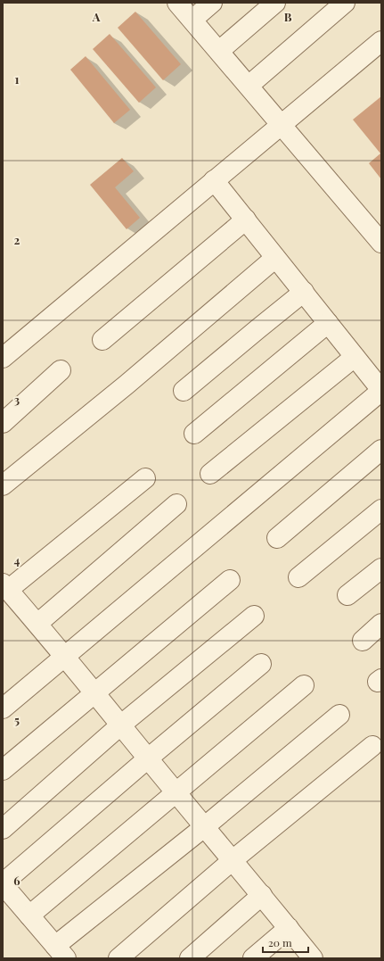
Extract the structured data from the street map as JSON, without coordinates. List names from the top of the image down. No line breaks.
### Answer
{"scale_bar":"20 m","grid":{"columns":["A","B"],"rows":["1","2","3","4","5","6"]}}
